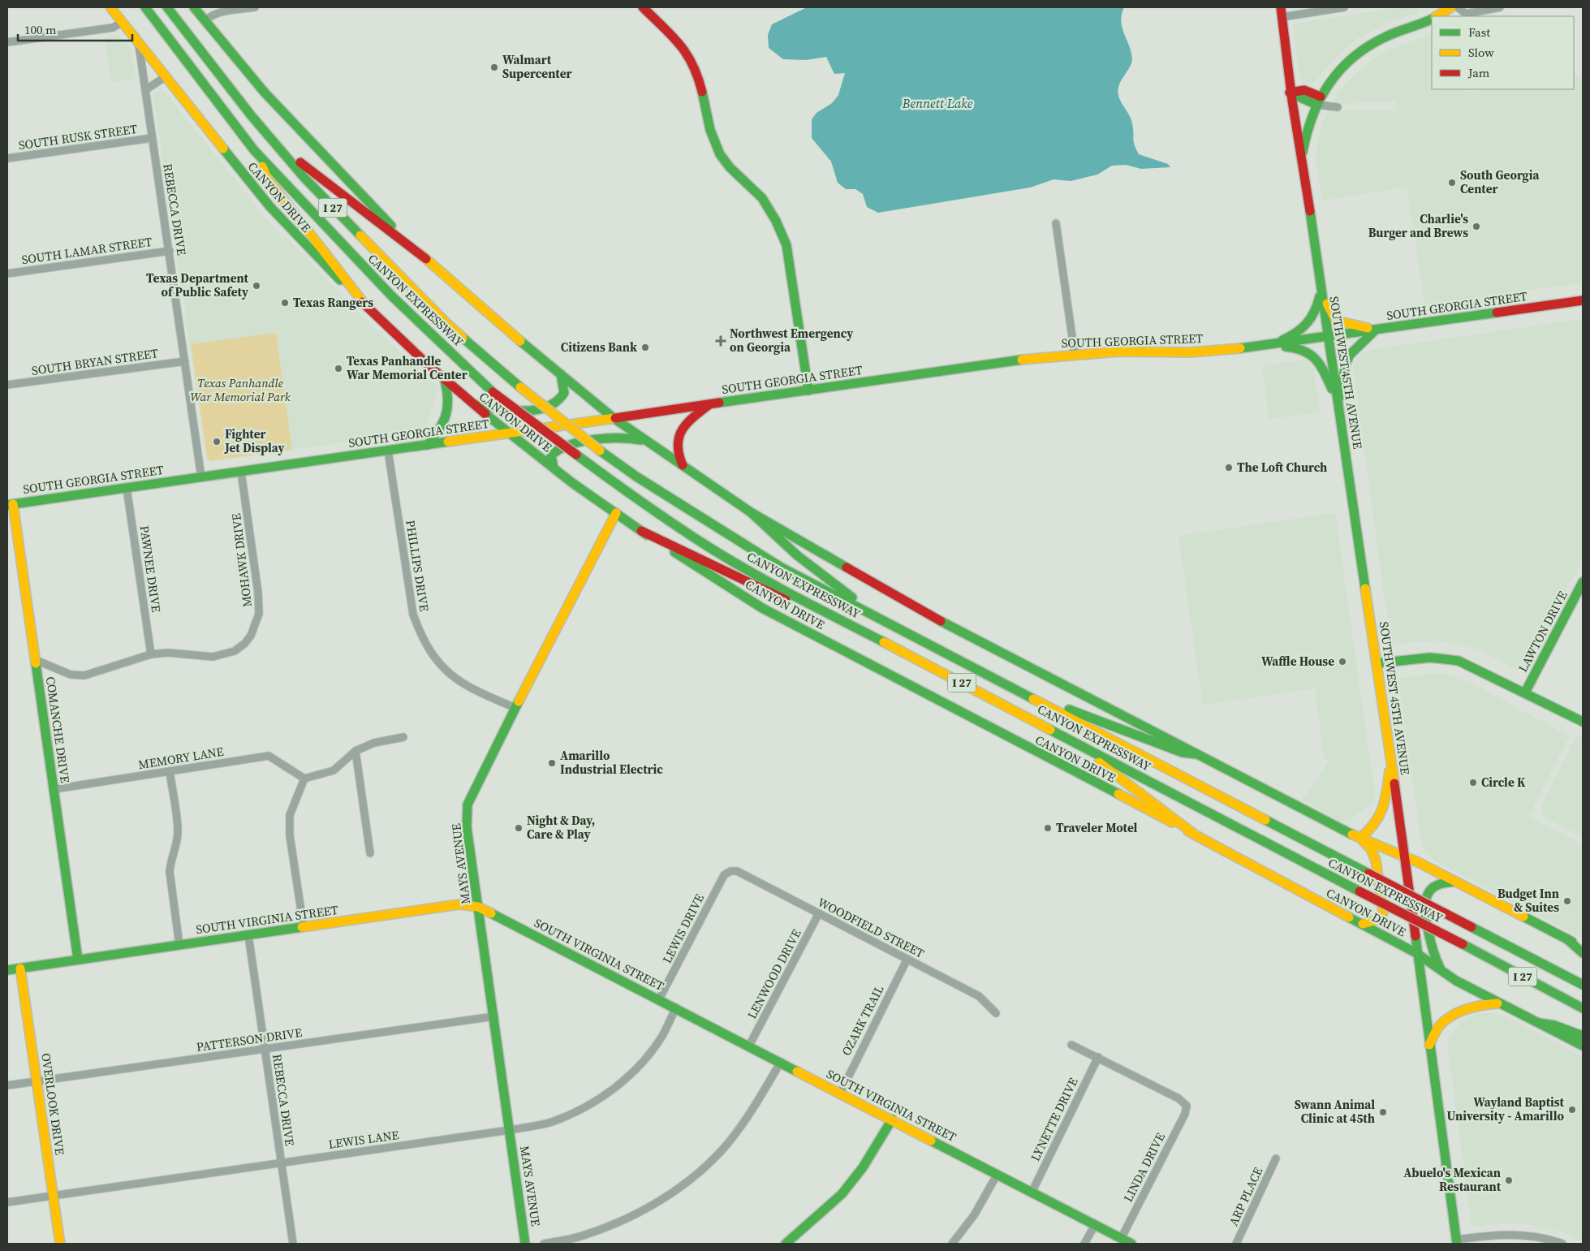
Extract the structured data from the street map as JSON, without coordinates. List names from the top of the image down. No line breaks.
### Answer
{"streets":{"main road":["CANYON DRIVE","I 27","CANYON EXPRESSWAY","SOUTH GEORGIA STREET","SOUTHWEST 45TH AVENUE","LAWTON DRIVE","COMANCHE DRIVE","MAYS AVENUE","SOUTH VIRGINIA STREET","OVERLOOK DRIVE"],"street":["SOUTH RUSK STREET","REBECCA DRIVE","SOUTH LAMAR STREET","SOUTH BRYAN STREET","MOHAWK DRIVE","PHILLIPS DRIVE","PAWNEE DRIVE","MEMORY LANE","WOODFIELD STREET","LEWIS DRIVE","LENWOOD DRIVE","OZARK TRAIL","PATTERSON DRIVE","LYNETTE DRIVE","LEWIS LANE","LINDA DRIVE","ARP PLACE"]},"crossings":[["SOUTH RUSK STREET","REBECCA DRIVE"],["CANYON DRIVE","REBECCA DRIVE"],["CANYON DRIVE","SOUTH GEORGIA STREET"],["CANYON DRIVE","SOUTHWEST 45TH AVENUE"],["CANYON DRIVE","MAYS AVENUE"],["REBECCA DRIVE","SOUTH LAMAR STREET"],["REBECCA DRIVE","SOUTH GEORGIA STREET"],["REBECCA DRIVE","SOUTH BRYAN STREET"],["REBECCA DRIVE","SOUTH VIRGINIA STREET"],["REBECCA DRIVE","PATTERSON DRIVE"],["REBECCA DRIVE","LEWIS LANE"],["SOUTH GEORGIA STREET","SOUTHWEST 45TH AVENUE"],["SOUTH GEORGIA STREET","MOHAWK DRIVE"],["SOUTH GEORGIA STREET","PHILLIPS DRIVE"],["SOUTH GEORGIA STREET","PAWNEE DRIVE"],["SOUTH GEORGIA STREET","COMANCHE DRIVE"],["MOHAWK DRIVE","PAWNEE DRIVE"],["MOHAWK DRIVE","COMANCHE DRIVE"],["PHILLIPS DRIVE","MAYS AVENUE"],["COMANCHE DRIVE","MEMORY LANE"],["COMANCHE DRIVE","SOUTH VIRGINIA STREET"],["MAYS AVENUE","SOUTH VIRGINIA STREET"],["MAYS AVENUE","PATTERSON DRIVE"],["MAYS AVENUE","LEWIS LANE"],["SOUTH VIRGINIA STREET","LEWIS DRIVE"],["SOUTH VIRGINIA STREET","LENWOOD DRIVE"],["SOUTH VIRGINIA STREET","OZARK TRAIL"],["SOUTH VIRGINIA STREET","OVERLOOK DRIVE"],["SOUTH VIRGINIA STREET","LYNETTE DRIVE"],["SOUTH VIRGINIA STREET","LEWIS LANE"],["SOUTH VIRGINIA STREET","LINDA DRIVE"],["WOODFIELD STREET","LEWIS DRIVE"],["WOODFIELD STREET","LENWOOD DRIVE"],["WOODFIELD STREET","OZARK TRAIL"],["PATTERSON DRIVE","OVERLOOK DRIVE"],["OVERLOOK DRIVE","LEWIS LANE"],["LYNETTE DRIVE","LINDA DRIVE"]],"water":["Bennett Lake"],"parks":["Texas Panhandle War Memorial Park"],"places":{"other":["Walmart Supercenter","South Georgia Center","Charlie's Burger and Brews","Texas Department of Public Safety","Texas Rangers","Citizens Bank","Texas Panhandle War Memorial Center","Fighter Jet Display","The Loft Church","Waffle House","Amarillo Industrial Electric","Circle K","Night & Day, Care & Play","Traveler Motel","Budget Inn & Suites","Wayland Baptist University - Amarillo","Swann Animal Clinic at 45th","Abuelo's Mexican Restaurant"],"health":["Northwest Emergency on Georgia"]},"legend":["Fast","Slow","Jam"],"scale_bar":"100 m"}
